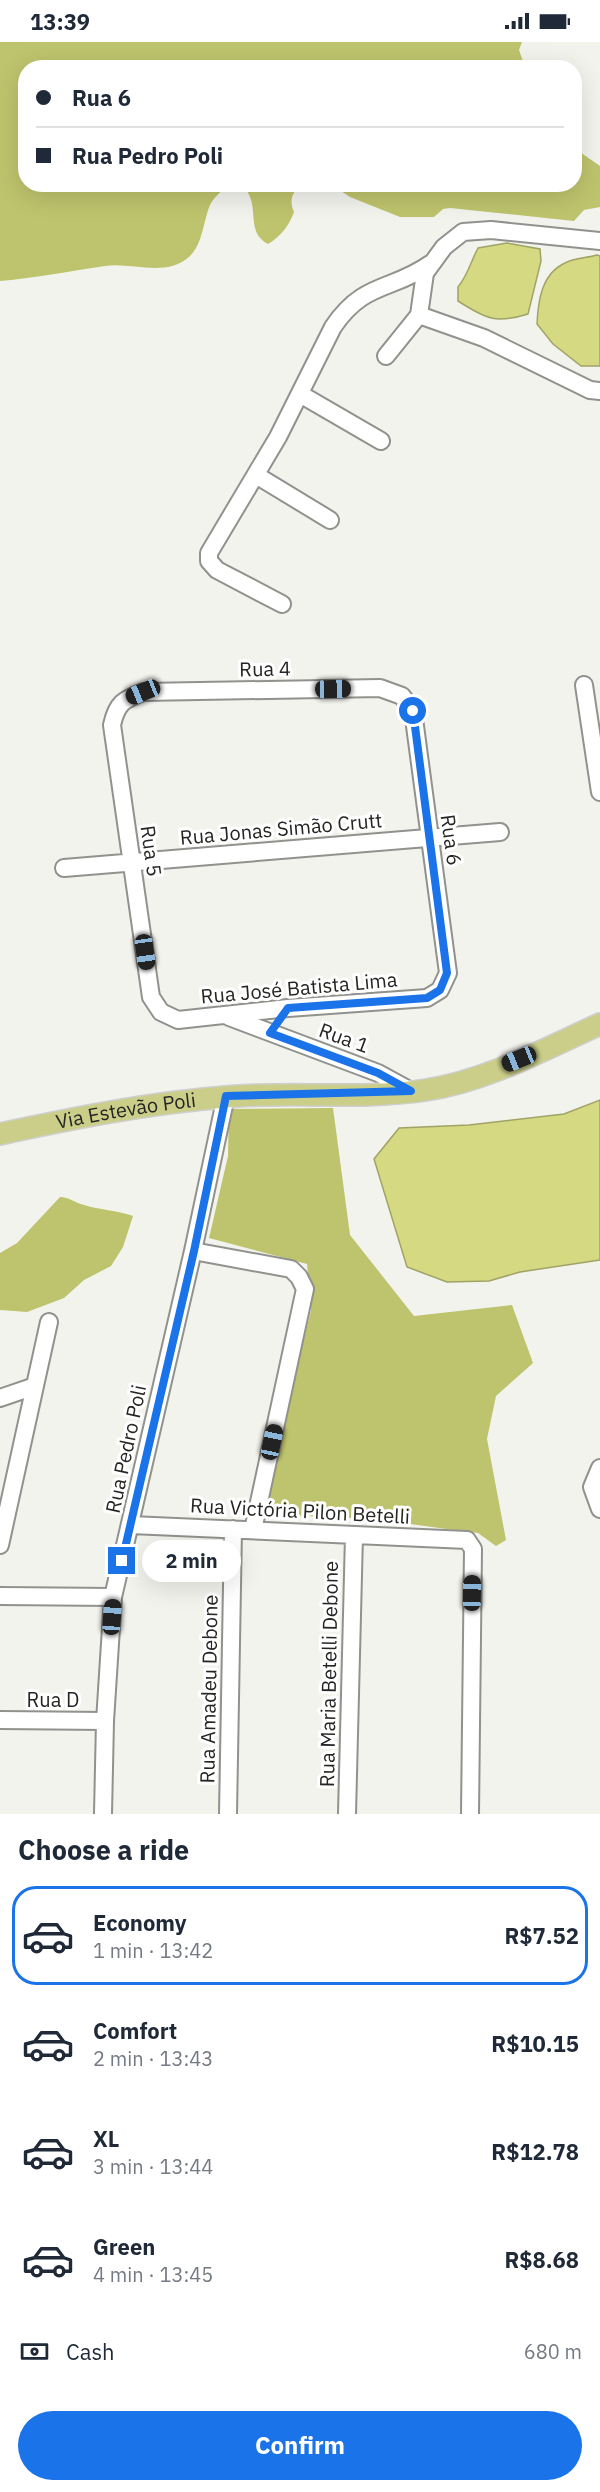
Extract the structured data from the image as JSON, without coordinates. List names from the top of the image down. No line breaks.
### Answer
{"streets":{"main road":["Via Estevão Poli"],"street":["Rua 4","Rua Jonas Simão Crutt","Rua 6","Rua 5","Rua José Batista Lima","Rua 1","Rua Pedro Poli","Rua Victória Pilon Betelli","Rua Maria Betelli Debone","Rua Amadeu Debone","Rua D"]},"crossings":[["Rua 4","Rua 6"],["Rua 4","Rua 5"],["Rua Jonas Simão Crutt","Rua 6"],["Rua Jonas Simão Crutt","Rua 5"],["Rua 6","Rua José Batista Lima"],["Rua 5","Rua José Batista Lima"],["Rua José Batista Lima","Rua 1"],["Rua 1","Via Estevão Poli"],["Via Estevão Poli","Rua Pedro Poli"],["Rua Pedro Poli","Rua Victória Pilon Betelli"],["Rua Pedro Poli","Rua D"],["Rua Victória Pilon Betelli","Rua Maria Betelli Debone"],["Rua Victória Pilon Betelli","Rua Amadeu Debone"]],"page":{"status":"13:39","banner":["Rua 6","Rua Pedro Poli"],"bubble":"2 min","heading":"Choose a ride","list":[{"name":"Economy","note":"1 min · 13:42","value":"R$7.52"},{"name":"Comfort","note":"2 min · 13:43","value":"R$10.15"},{"name":"XL","note":"3 min · 13:44","value":"R$12.78"},{"name":"Green","note":"4 min · 13:45","value":"R$8.68"}],"pay":["Cash","680 m"],"buttons":"Confirm"}}
